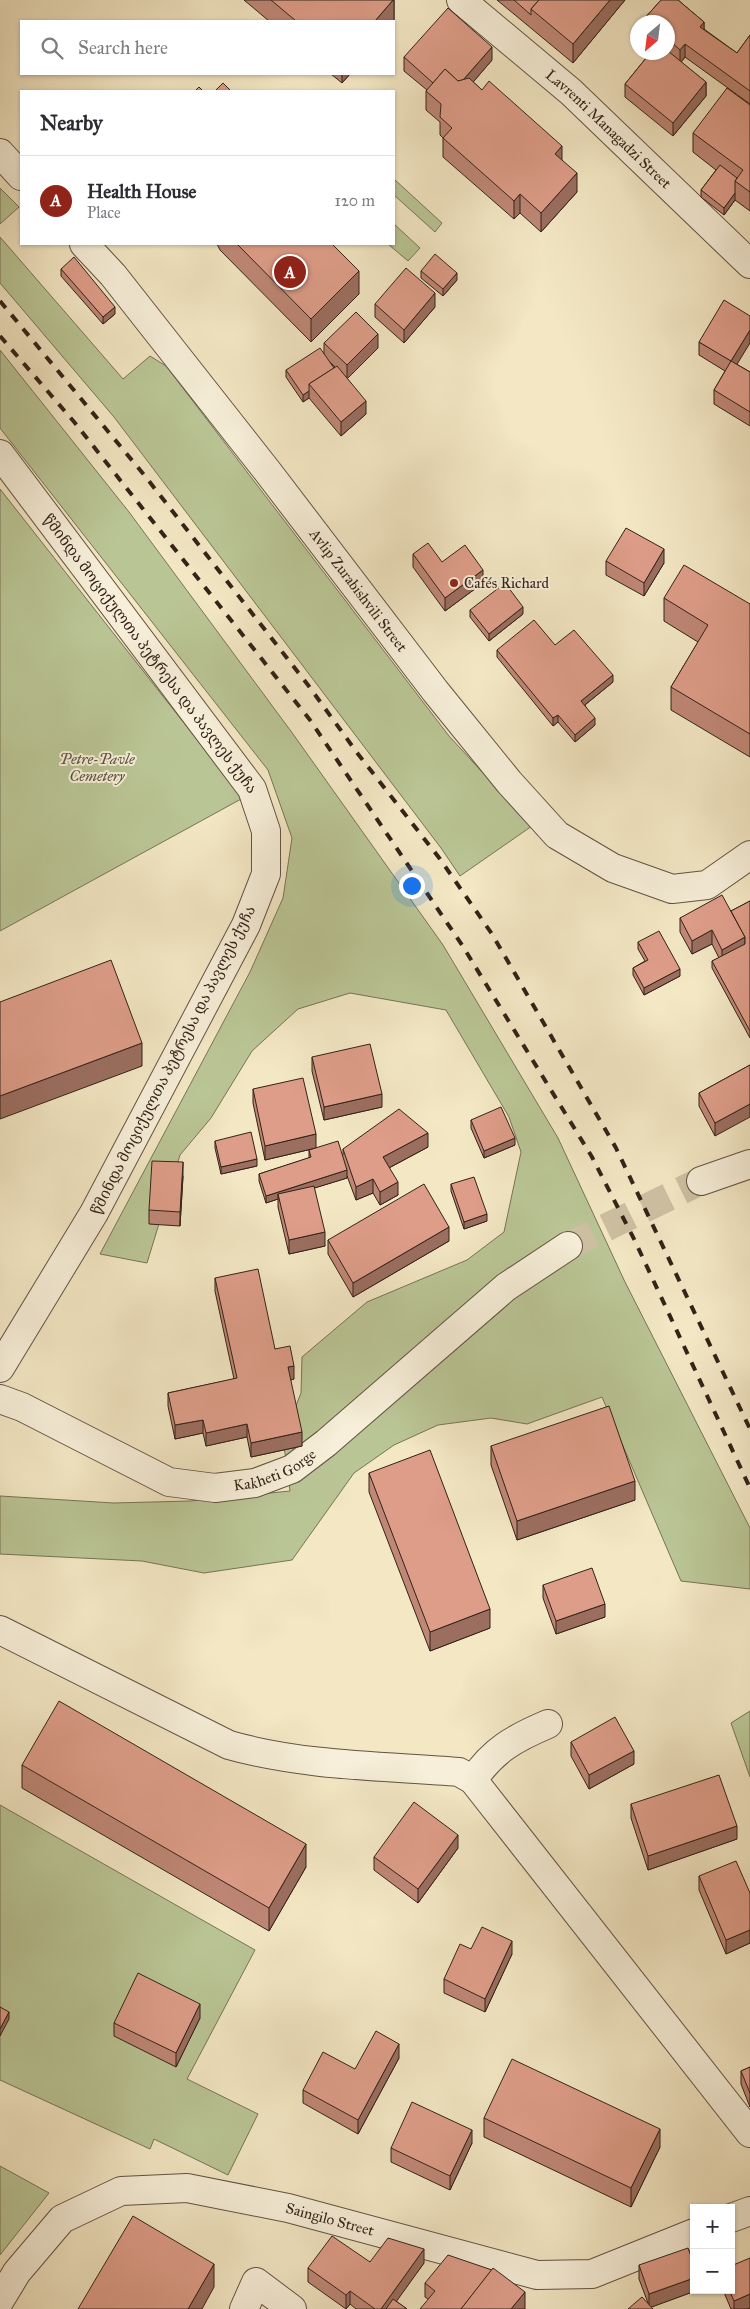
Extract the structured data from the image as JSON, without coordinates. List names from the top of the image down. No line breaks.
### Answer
{"streets":{"street":["Lavrenti Managadzi Street","Avlip Zurabishvili Street","წმინდა მოციქულთა პეტრესა და პავლეს ქუჩა","Kakheti Gorge","Saingilo Street"]},"parks":["Petre-Pavle Cemetery"],"places":["Cafés Richard"],"north":"bottom left","page":{"search":"Search here","heading":"Nearby","list":[{"mark":"A","name":"Health House","note":"Place","value":"120 m"}],"pins":"A","map_buttons":["+","−"]}}
